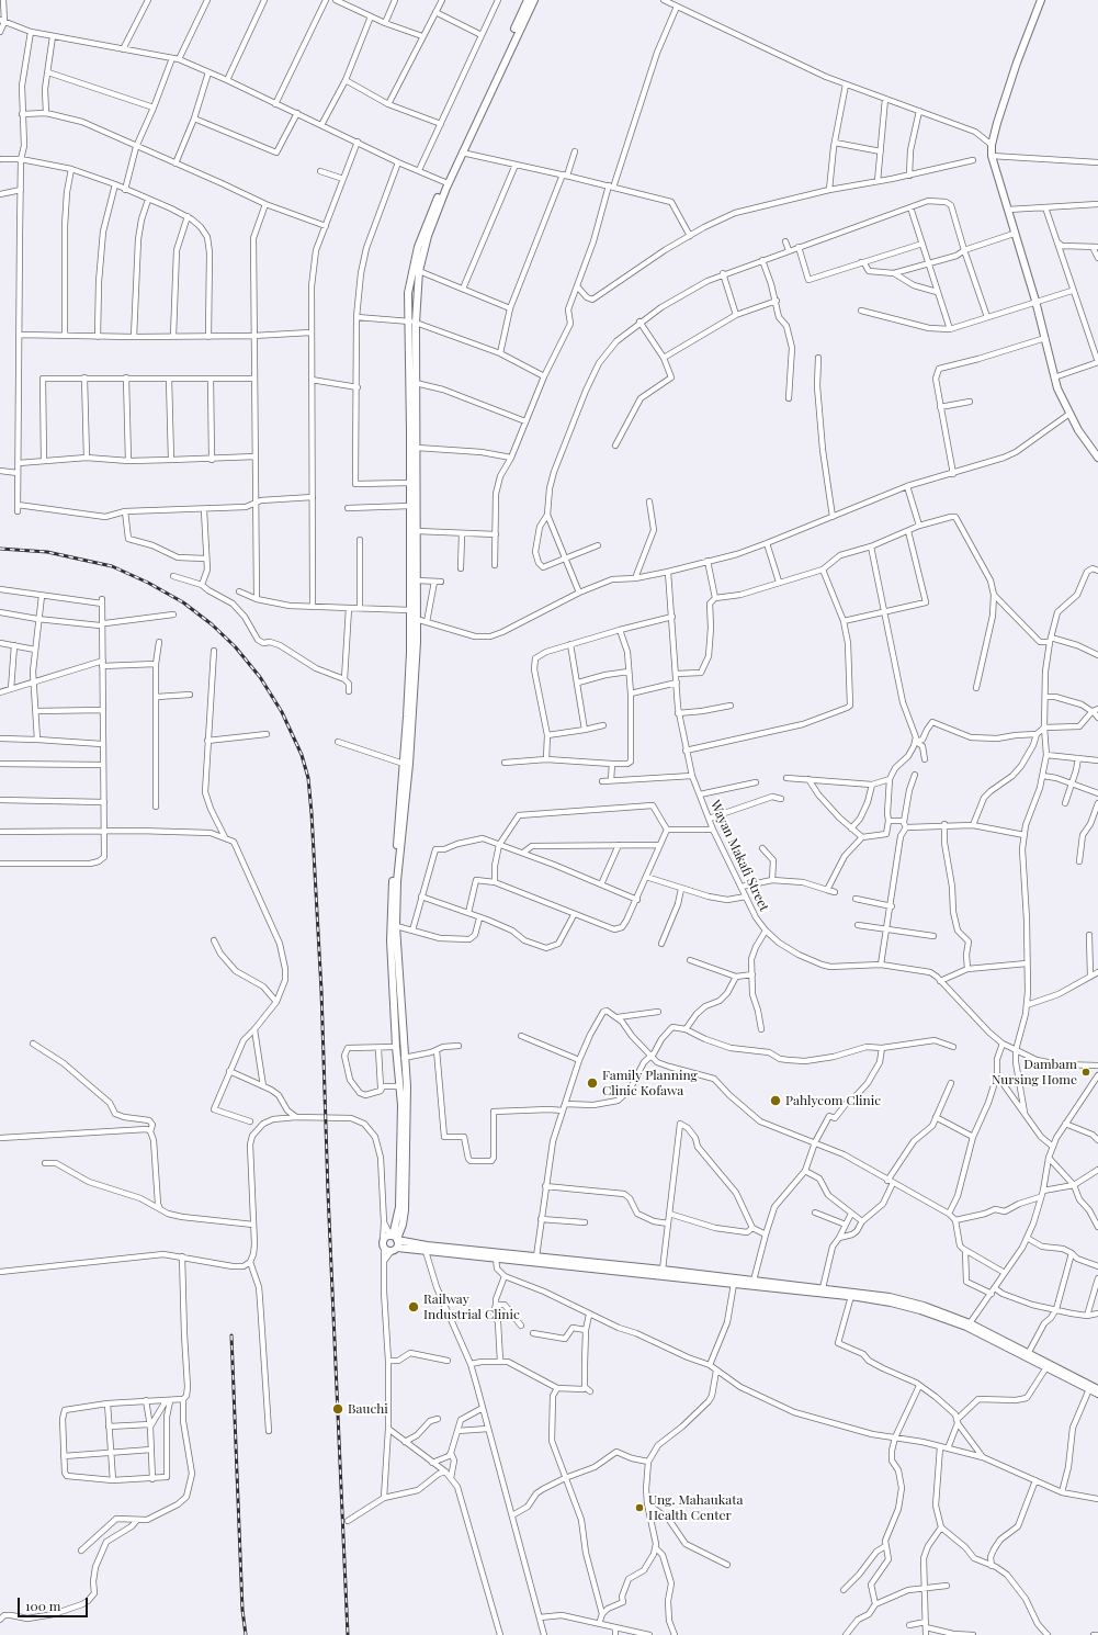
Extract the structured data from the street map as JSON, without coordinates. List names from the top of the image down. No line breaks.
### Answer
{"streets":{"street":["Wayan Makafi Street"]},"places":["Dambam Nursing Home","Family Planning Clinic Kofawa","Pahlycom Clinic","Railway Industrial Clinic","Bauchi","Ung. Mahaukata Health Center"],"scale_bar":"100 m"}
